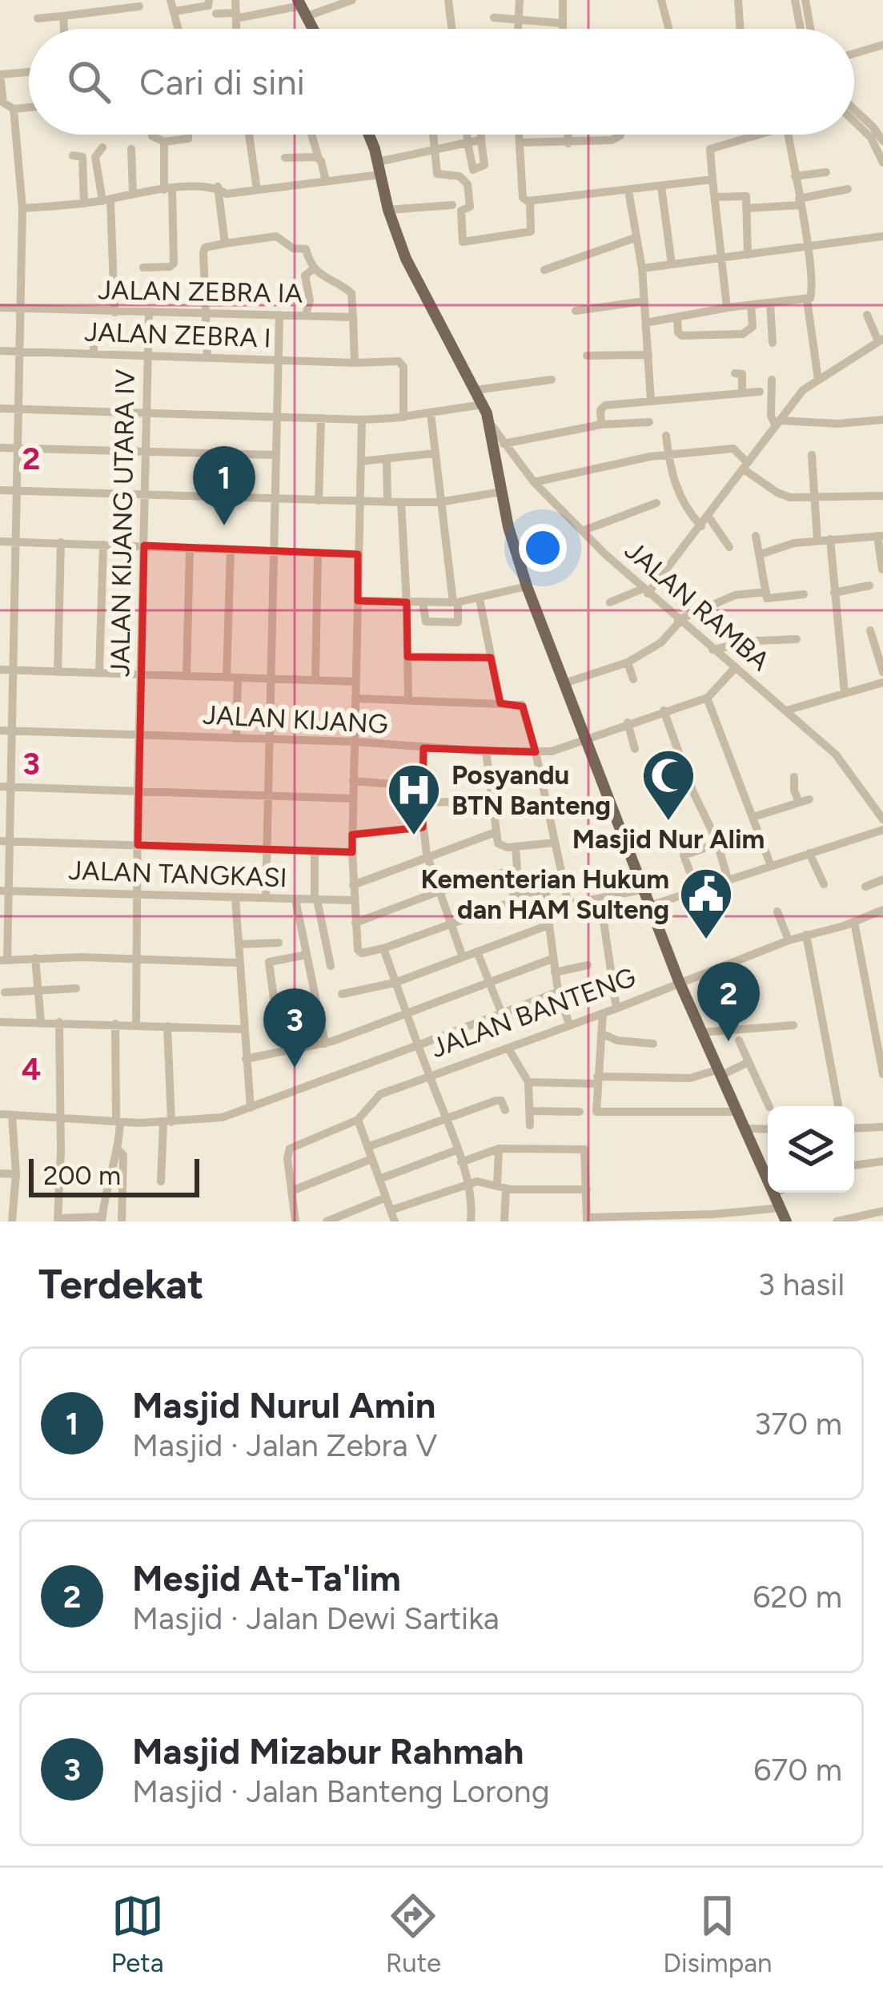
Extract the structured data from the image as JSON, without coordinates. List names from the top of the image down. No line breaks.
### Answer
{"streets":{"street":["JALAN ZEBRA IA","JALAN ZEBRA I","JALAN KIJANG UTARA IV","JALAN RAMBA","JALAN KIJANG","JALAN TANGKASI","JALAN BANTENG"]},"crossings":[["JALAN ZEBRA IA","JALAN KIJANG UTARA IV"],["JALAN ZEBRA I","JALAN KIJANG UTARA IV"],["JALAN KIJANG UTARA IV","JALAN KIJANG"],["JALAN KIJANG UTARA IV","JALAN TANGKASI"]],"places":{"mosque":["Masjid Nur Alim"],"hospital":["Posyandu BTN Banteng"],"public building":["Kementerian Hukum dan HAM Sulteng"]},"scale_bar":"200 m","page":{"search":"Cari di sini","pins":["1","2","3"],"scale":"200 m","heading":["Terdekat","3 hasil"],"list":[{"mark":"1","name":"Masjid Nurul Amin","note":"Masjid · Jalan Zebra V","value":"370 m"},{"mark":"2","name":"Mesjid At-Ta'lim","note":"Masjid · Jalan Dewi Sartika","value":"620 m"},{"mark":"3","name":"Masjid Mizabur Rahmah","note":"Masjid · Jalan Banteng Lorong","value":"670 m"}],"nav":["Peta","Rute","Disimpan"]},"grid":{"rows":["2","3","4"]}}
